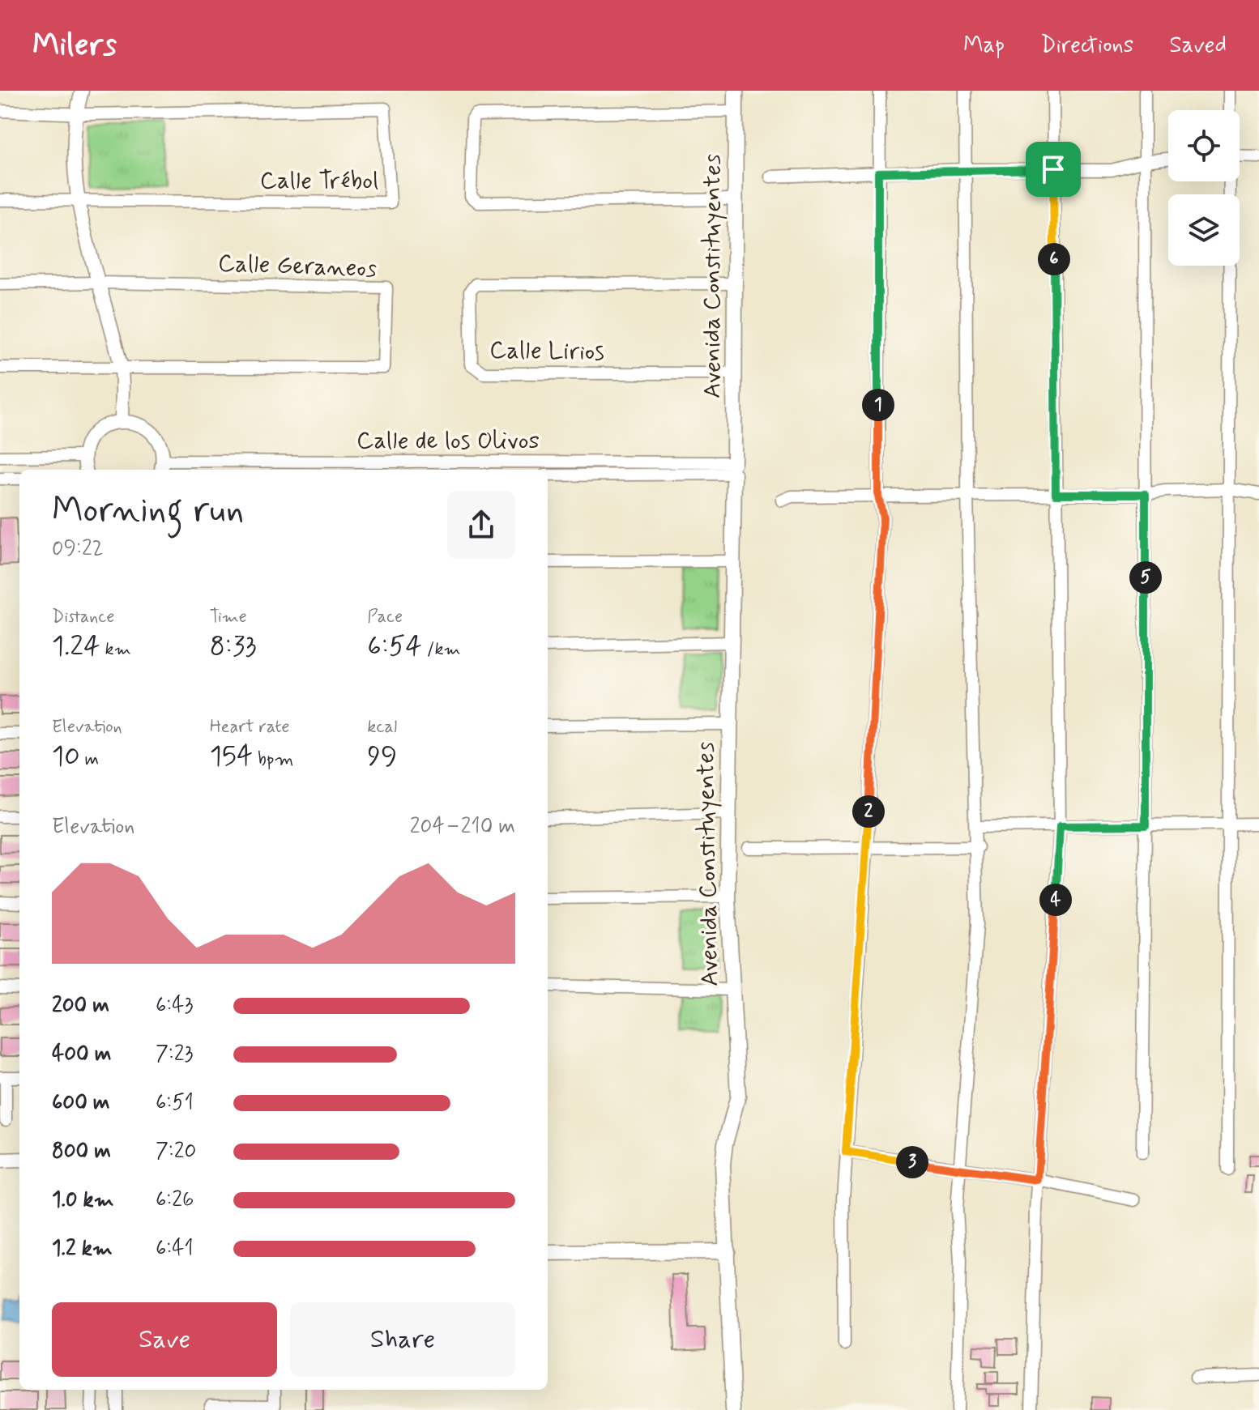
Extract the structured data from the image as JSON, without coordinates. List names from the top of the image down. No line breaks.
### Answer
{"streets":{"main road":["Avenida Constituyentes"],"street":["Calle Trébol","Calle Geraneos","Calle Lirios","Calle de los Olivos"]},"crossings":[["Avenida Constituyentes","Calle Lirios"],["Avenida Constituyentes","Calle de los Olivos"]],"page":{"header":"Milers","nav":["Map","Directions","Saved"],"pins":["6","1","5","2","4","3"],"heading":["Morning run","09:22"],"stats":[["Distance","1.24 km"],["Time","8:33"],["Pace","6:54 /km"],["Elevation","10 m"],["Heart rate","154 bpm"],["kcal","99"]],"chart":["Elevation","204–210 m"],"list":[{"name":"200 m","note":"6:43"},{"name":"400 m","note":"7:23"},{"name":"600 m","note":"6:51"},{"name":"800 m","note":"7:20"},{"name":"1.0 km","note":"6:26"},{"name":"1.2 km","note":"6:41"}],"buttons":["Save","Share"]}}
